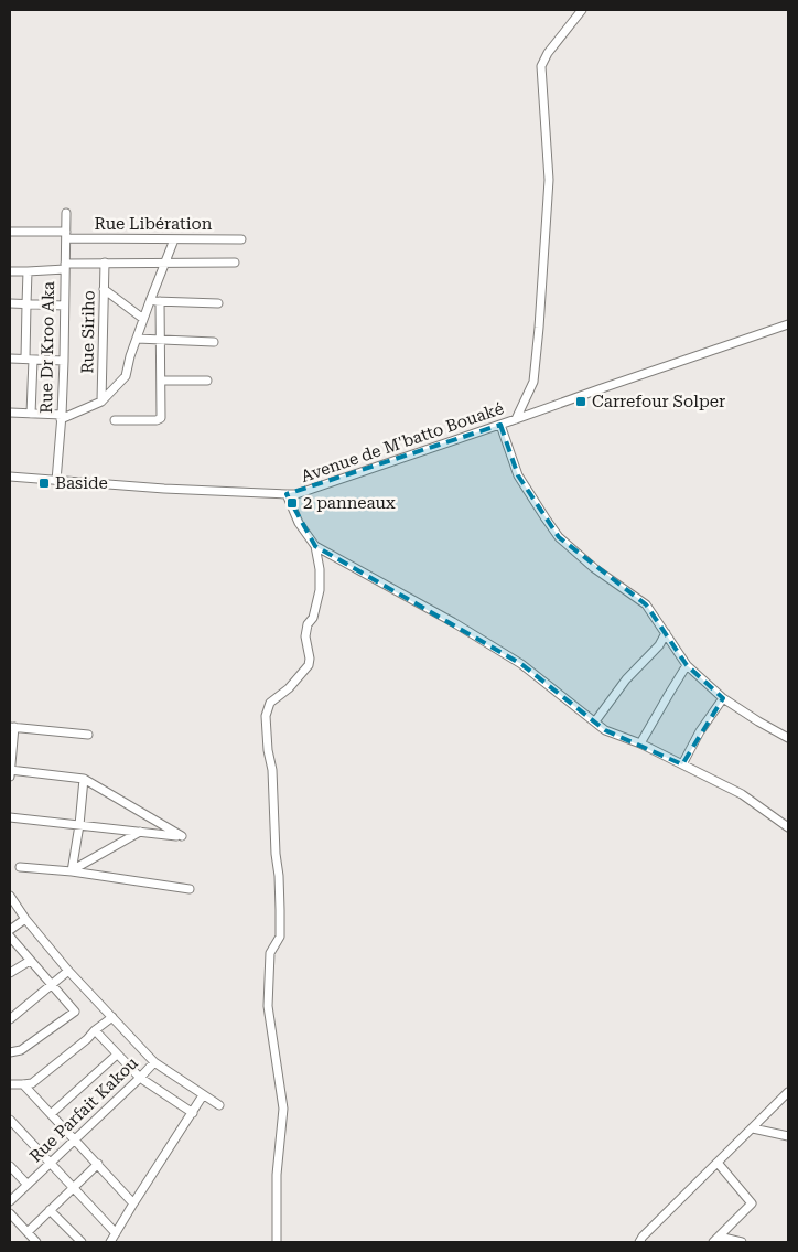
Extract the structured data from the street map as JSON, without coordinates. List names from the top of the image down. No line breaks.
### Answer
{"streets":{"street":["Rue Libération","Rue Siriho","Rue Dr Kroo Aka","Avenue de M'batto Bouaké","Rue Parfait Kakou"]},"crossings":[["Rue Libération","Rue Dr Kroo Aka"],["Rue Dr Kroo Aka","Avenue de M'batto Bouaké"]],"places":{"transit":["Carrefour Solper","Baside","2 panneaux"]}}
